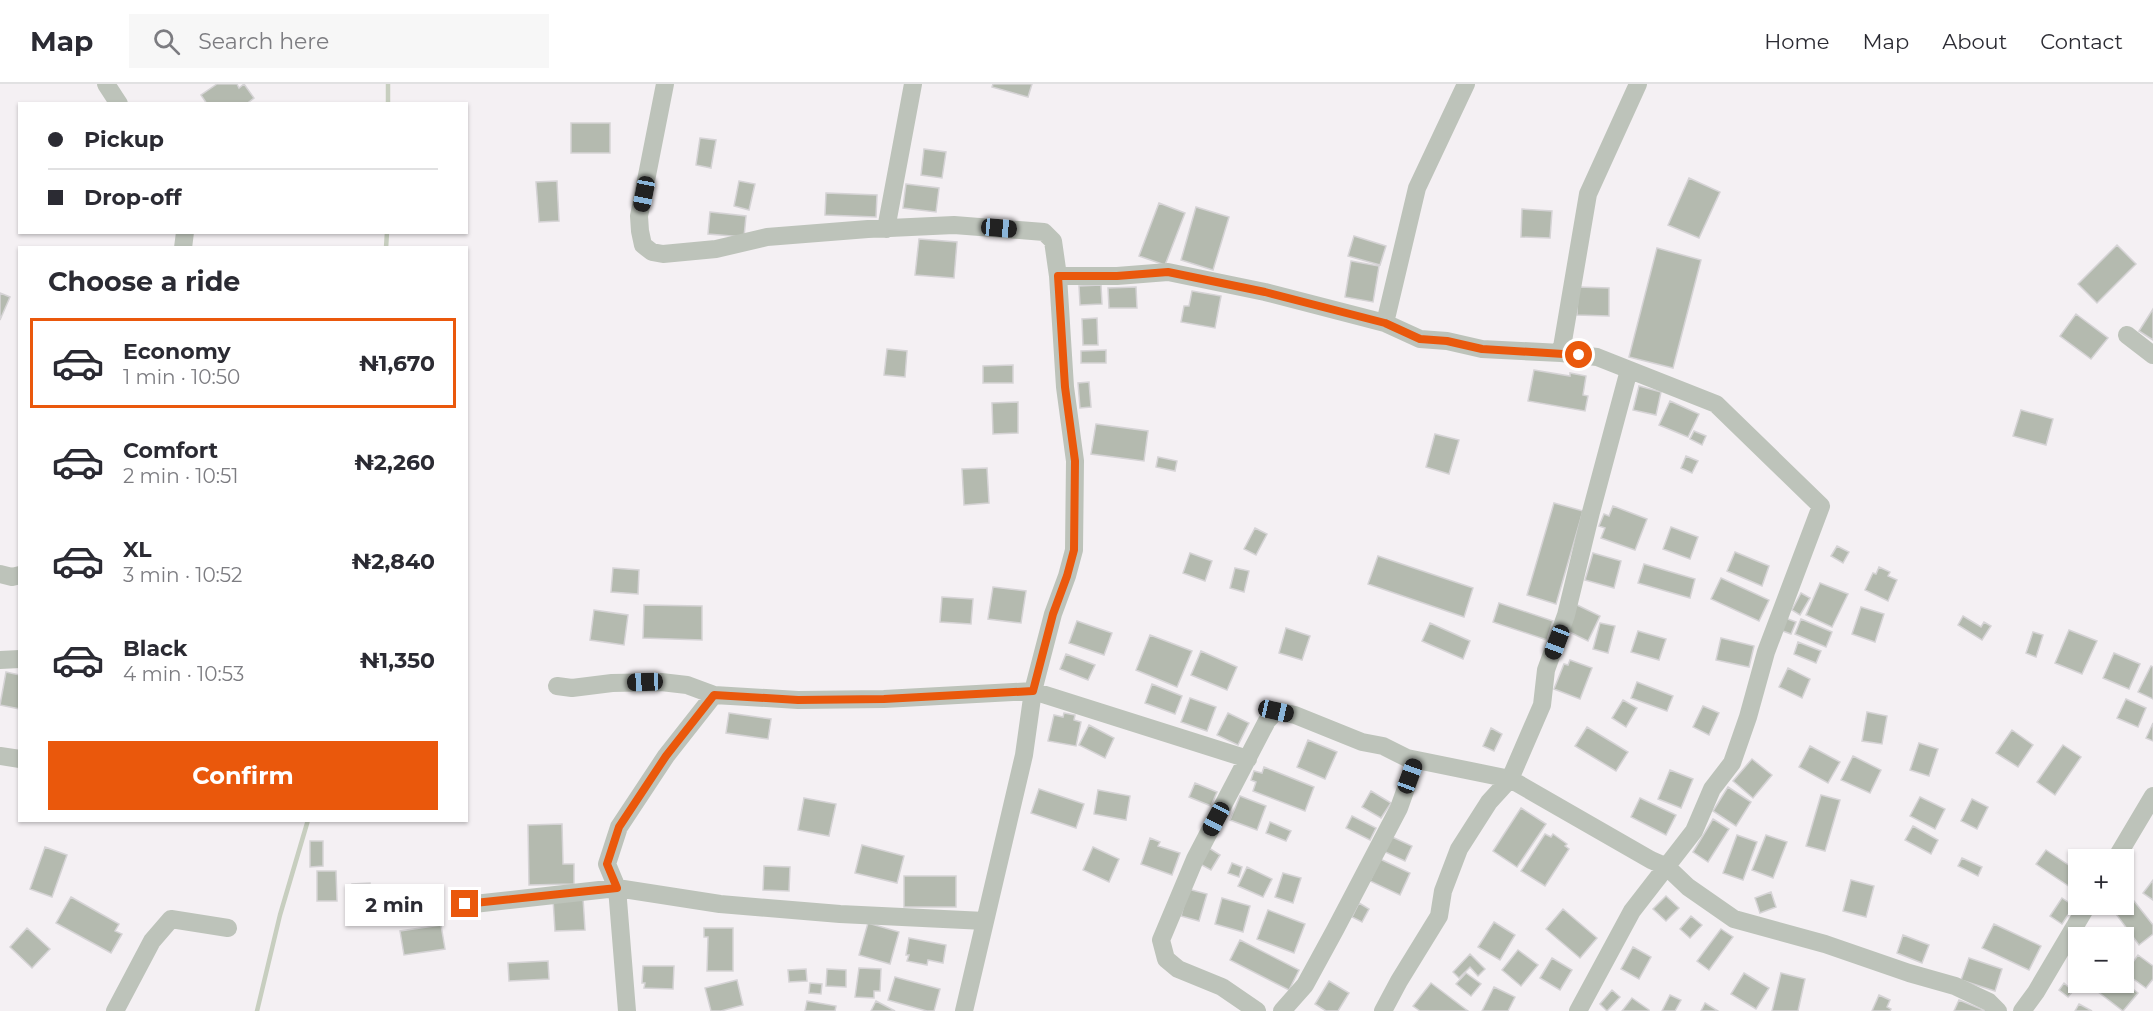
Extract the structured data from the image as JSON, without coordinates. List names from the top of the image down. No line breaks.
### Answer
{"page":{"header":"Map","search":"Search here","nav":["Home","Map","About","Contact"],"banner":["Pickup","Drop-off"],"heading":"Choose a ride","list":[{"name":"Economy","note":"1 min · 10:50","value":"₦1,670"},{"name":"Comfort","note":"2 min · 10:51","value":"₦2,260"},{"name":"XL","note":"3 min · 10:52","value":"₦2,840"},{"name":"Black","note":"4 min · 10:53","value":"₦1,350"}],"buttons":"Confirm","map_buttons":["+","−"],"bubble":"2 min"}}
